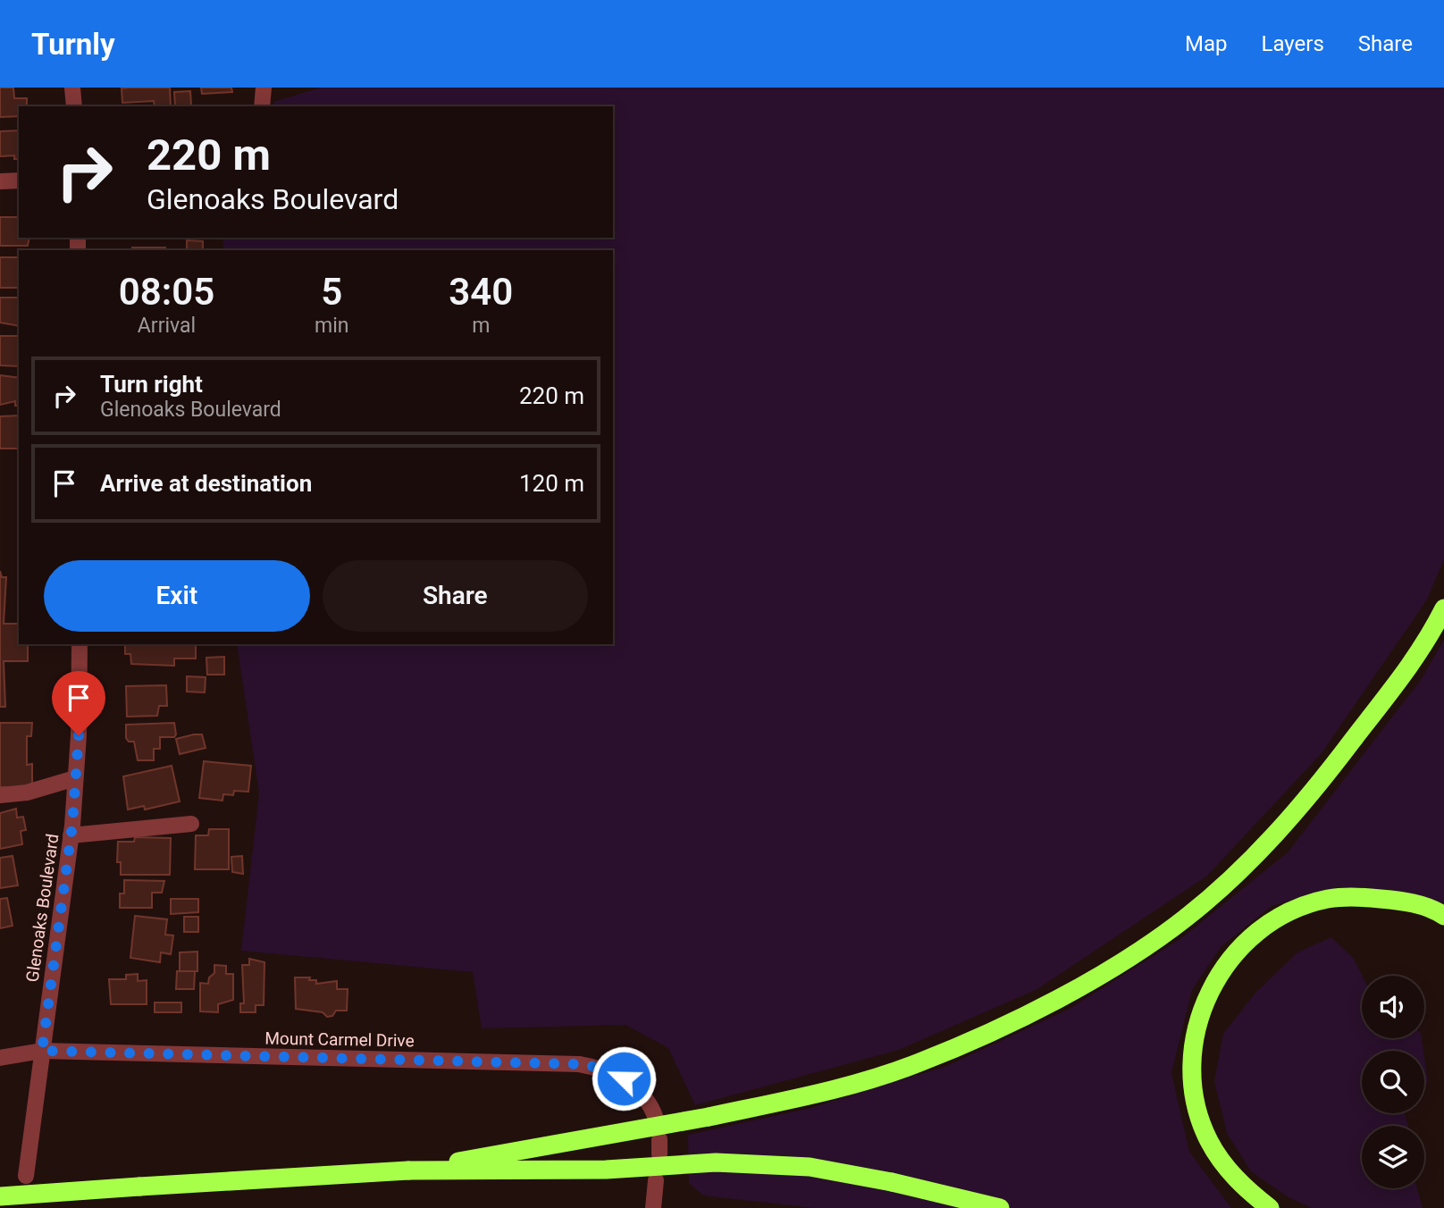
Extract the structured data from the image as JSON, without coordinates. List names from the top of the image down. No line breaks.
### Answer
{"streets":{"street":["Glenoaks Boulevard","Mount Carmel Drive"]},"crossings":[["Glenoaks Boulevard","Mount Carmel Drive"]],"page":{"header":"Turnly","nav":["Map","Layers","Share"],"turn":["220 m","Glenoaks Boulevard"],"eta":["08:05","Arrival","5","min","340","m"],"list":[{"name":"Turn right","note":"Glenoaks Boulevard","value":"220 m"},{"name":"Arrive at destination","value":"120 m"}],"buttons":["Exit","Share"]}}
